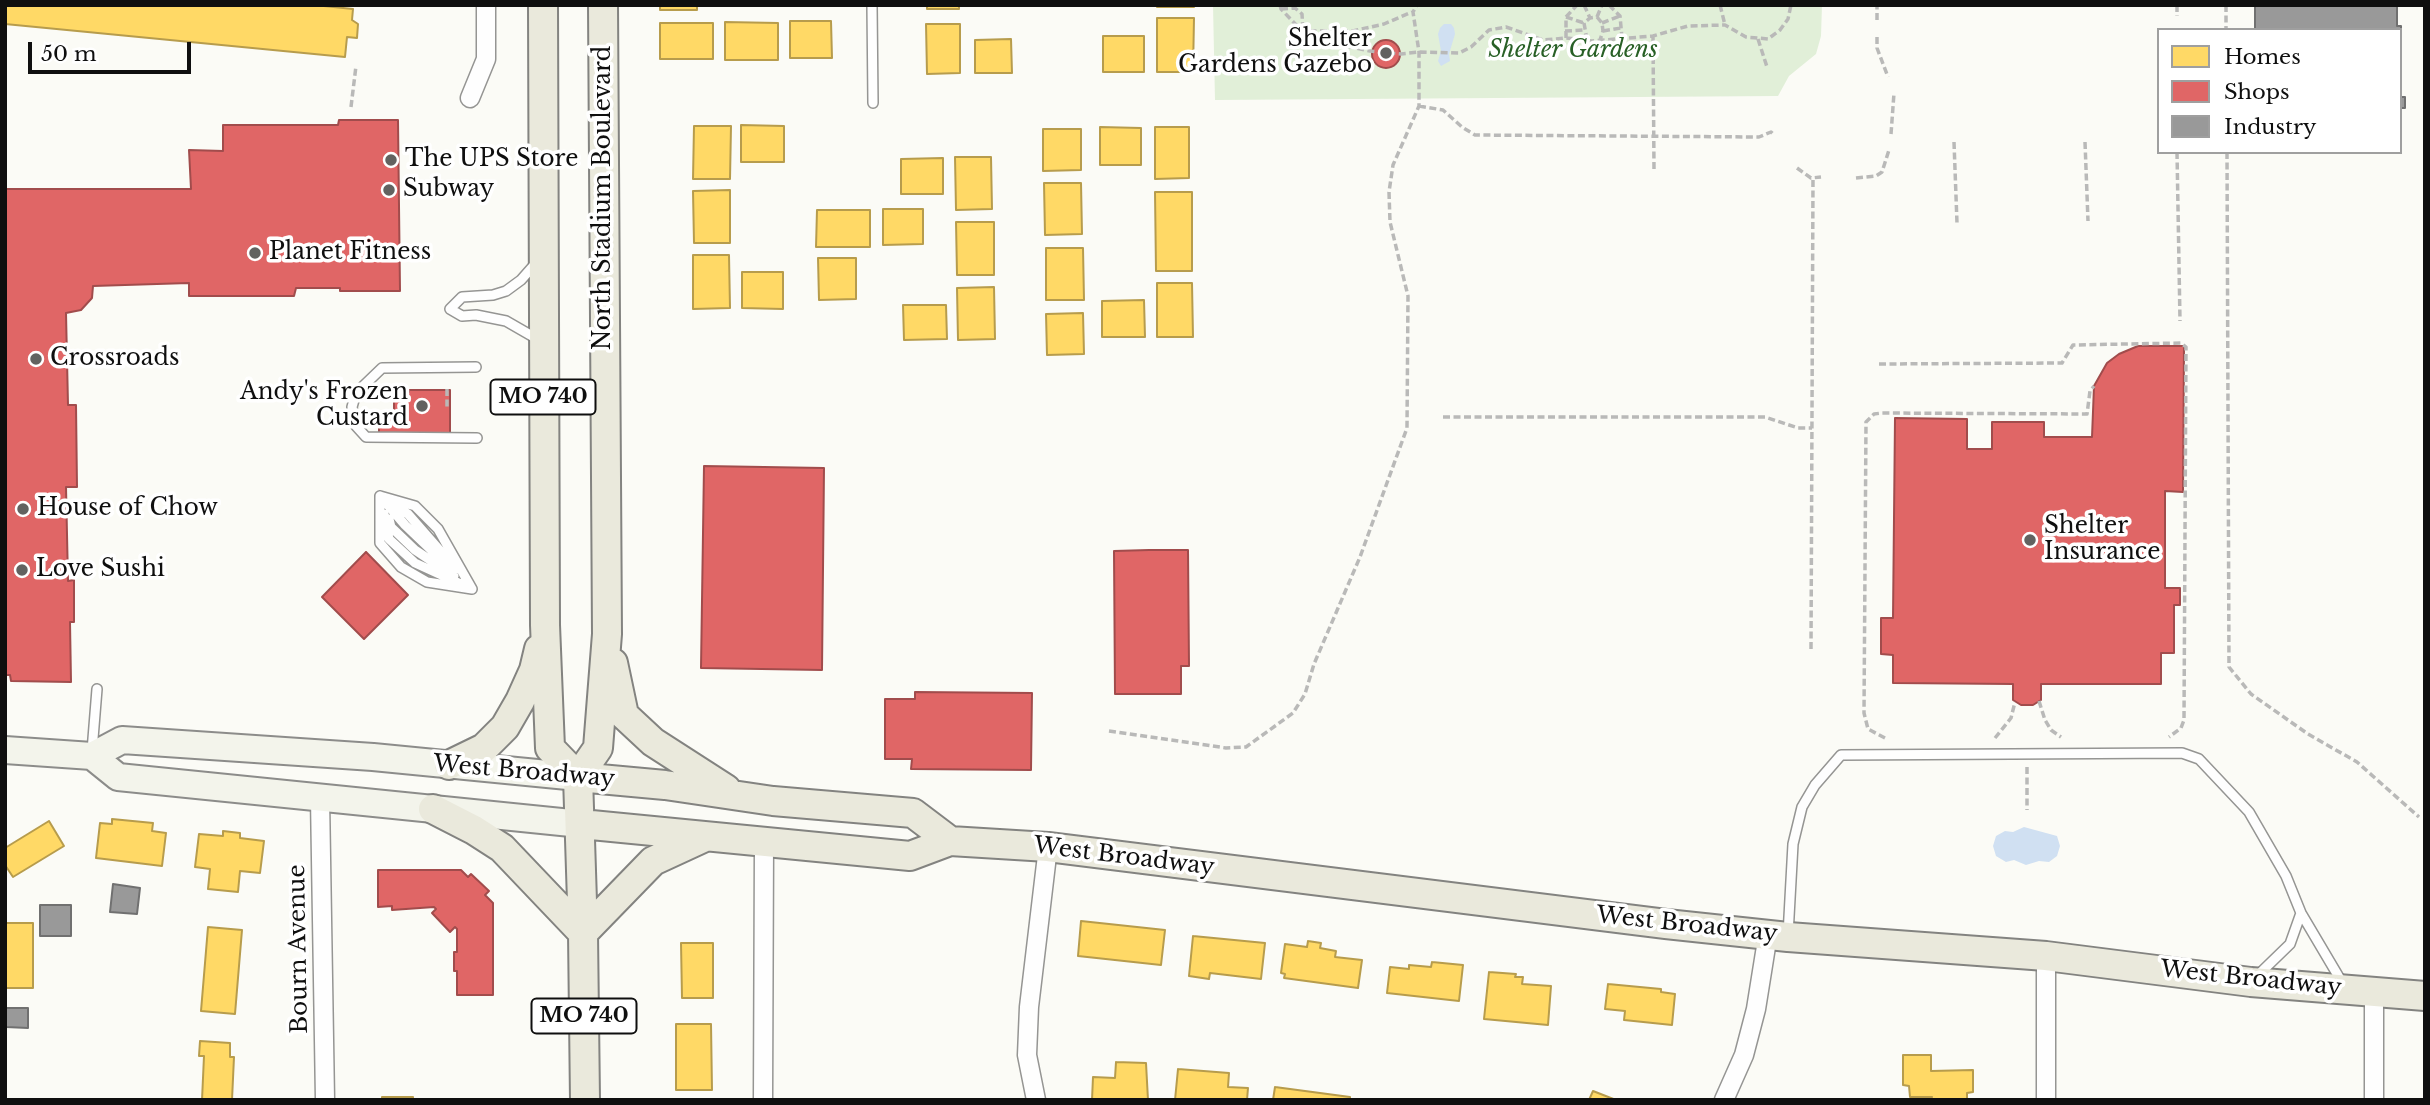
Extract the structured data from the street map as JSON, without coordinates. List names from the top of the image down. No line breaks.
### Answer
{"streets":{"main road":["North Stadium Boulevard","MO 740","West Broadway"],"street":["Bourn Avenue"]},"crossings":[["North Stadium Boulevard","MO 740"],["North Stadium Boulevard","West Broadway"],["MO 740","West Broadway"],["West Broadway","Bourn Avenue"]],"parks":["Shelter Gardens"],"places":["Shelter Gardens Gazebo","The UPS Store","Subway","Planet Fitness","Crossroads","Andy's Frozen Custard","House of Chow","Shelter Insurance","Love Sushi"],"legend":["Homes","Shops","Industry"],"scale_bar":"50 m"}
